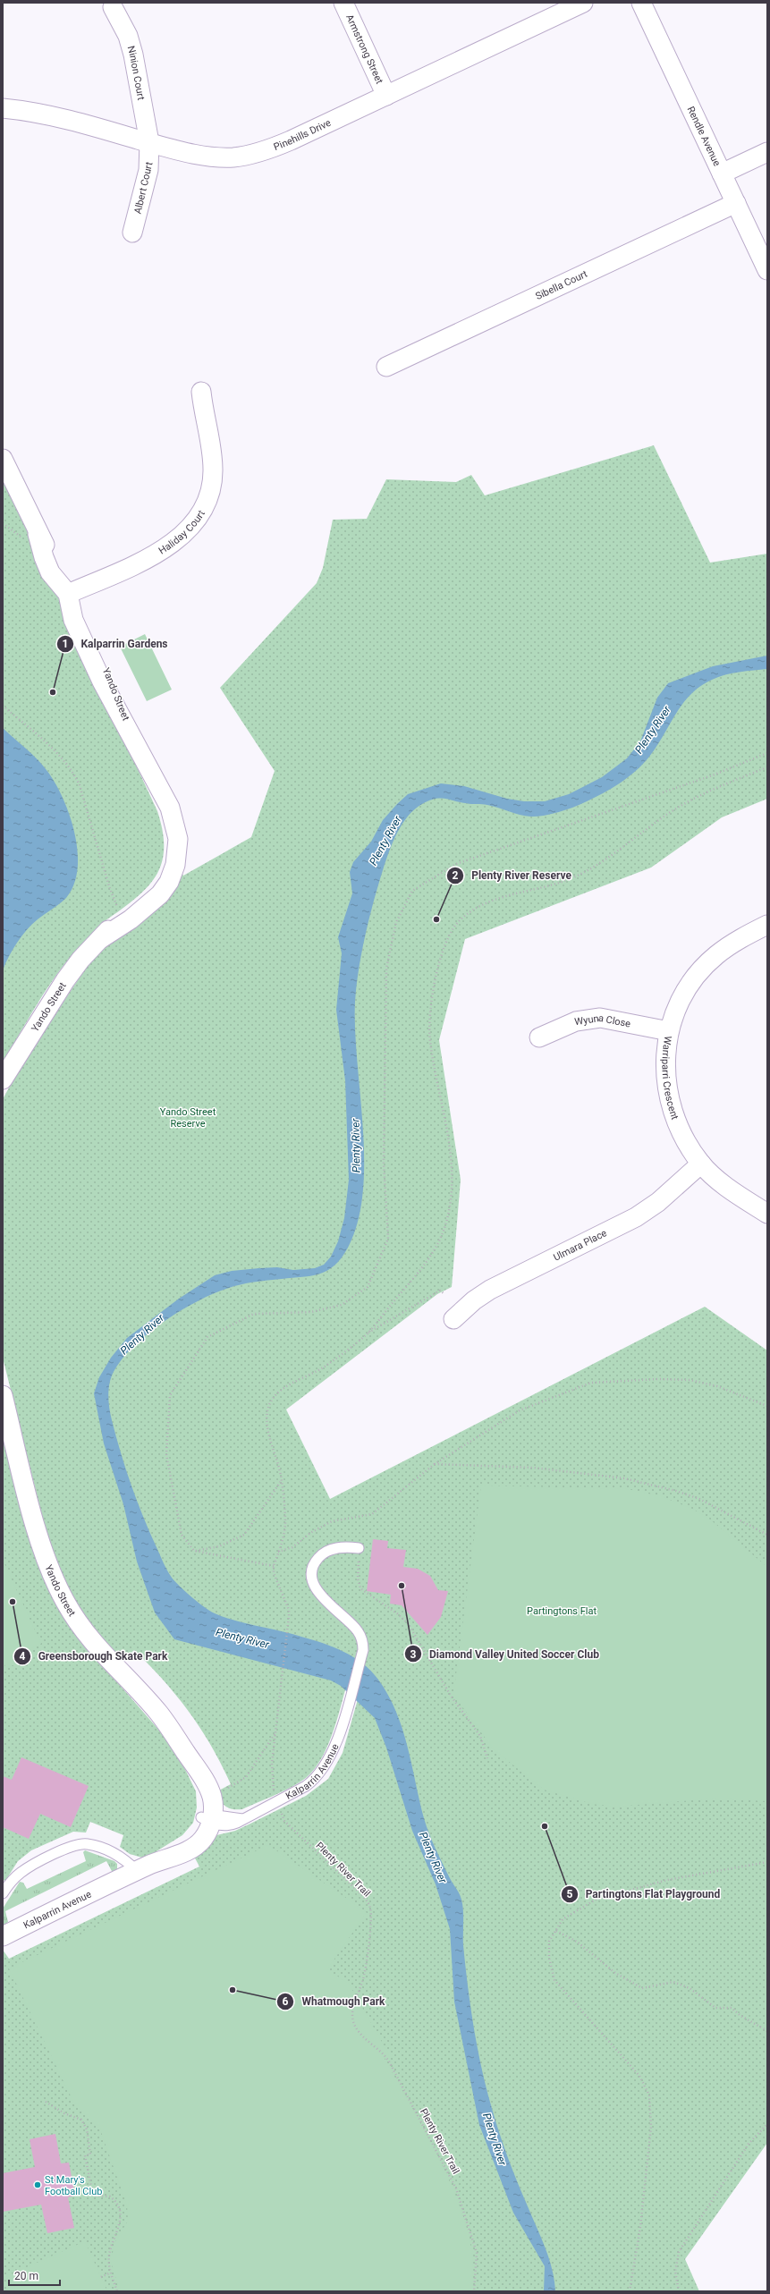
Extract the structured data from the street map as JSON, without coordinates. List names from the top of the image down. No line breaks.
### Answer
{"streets":{"street":["Armstrong Street","Ninion Court","Pinehills Drive","Rendle Avenue","Albert Court","Sibella Court","Haliday Court","Yando Street","Wyuna Close","Warriparri Crescent","Ulmara Place","Kalparrin Avenue"],"path":["Plenty River Trail"]},"crossings":[["Armstrong Street","Pinehills Drive"],["Ninion Court","Pinehills Drive"],["Ninion Court","Albert Court"],["Pinehills Drive","Albert Court"],["Rendle Avenue","Sibella Court"],["Haliday Court","Yando Street"],["Yando Street","Kalparrin Avenue"],["Wyuna Close","Warriparri Crescent"],["Warriparri Crescent","Ulmara Place"],["Kalparrin Avenue","Plenty River Trail"]],"water":["Plenty River"],"parks":["Yando Street Reserve","Partingtons Flat"],"places":["Kalparrin Gardens","Plenty River Reserve","Diamond Valley United Soccer Club","Greensborough Skate Park","Partingtons Flat Playground","Whatmough Park","St Mary's Football Club"],"scale_bar":"20 m"}
